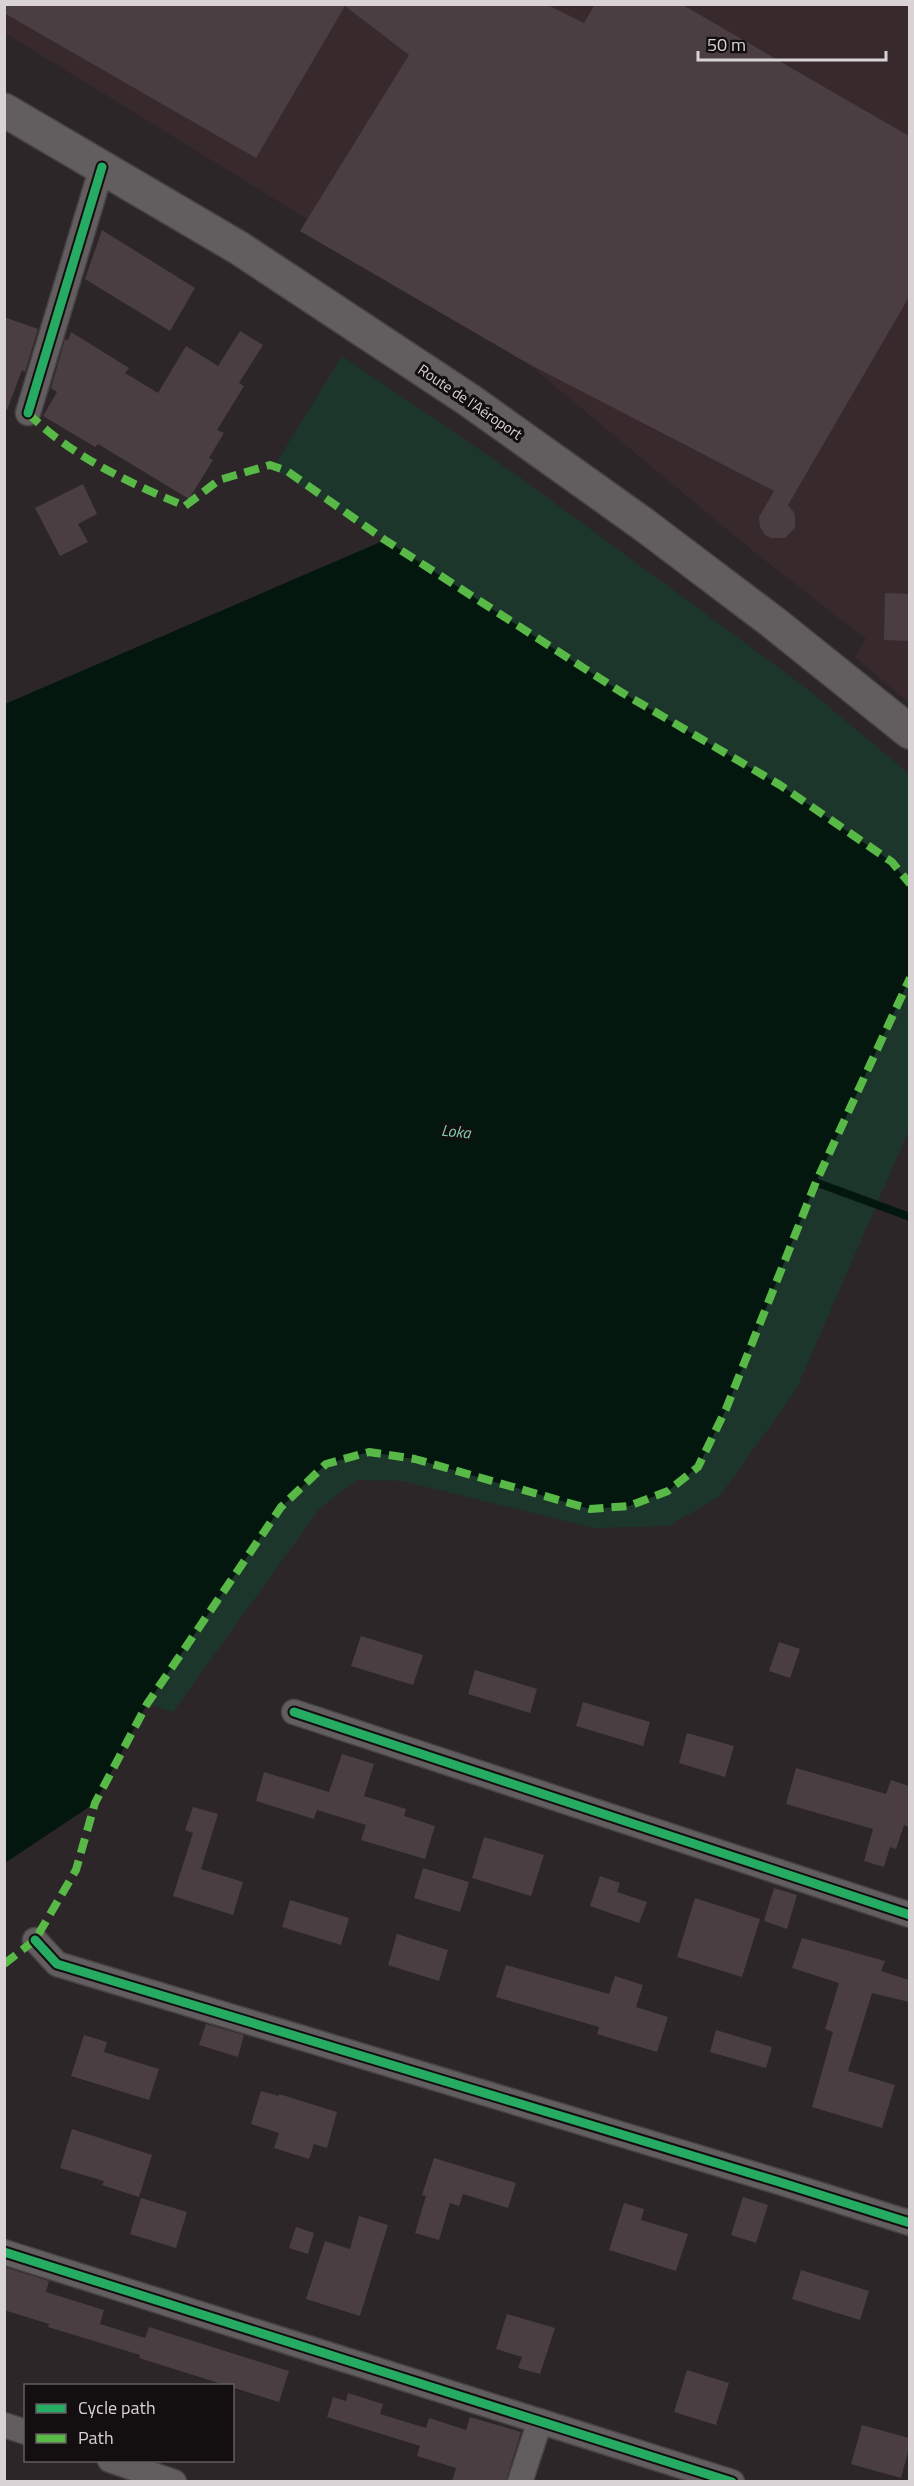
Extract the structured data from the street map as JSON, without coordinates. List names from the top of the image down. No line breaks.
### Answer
{"streets":{"main road":["Route de l'Aéroport"]},"water":["Loka"],"legend":["Cycle path","Path"],"scale_bar":"50 m"}
